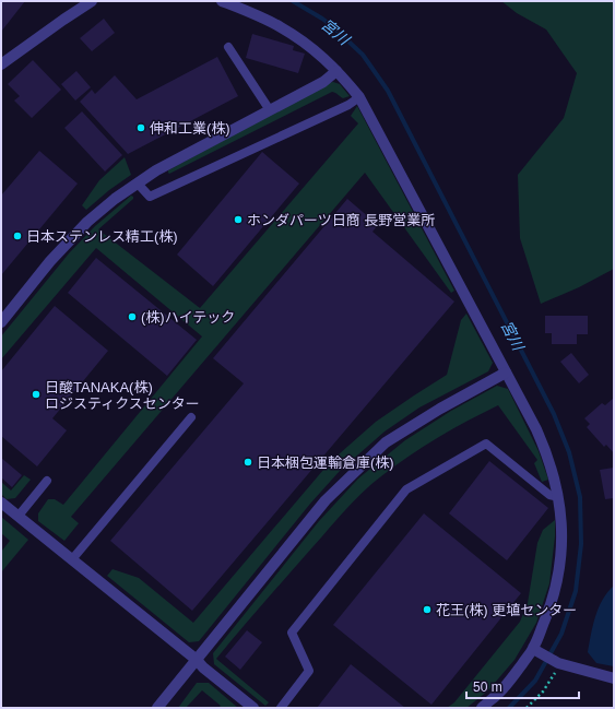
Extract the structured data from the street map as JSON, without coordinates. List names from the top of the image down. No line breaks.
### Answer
{"water":["宮川"],"places":["伸和工業(株)","ホンダパーツ日商 長野営業所","日本ステンレス精工(株)","(株)ハイテック","日酸TANAKA(株) ロジスティクスセンター","日本梱包運輸倉庫(株)","花王(株) 更埴センター"],"scale_bar":"50 m"}
